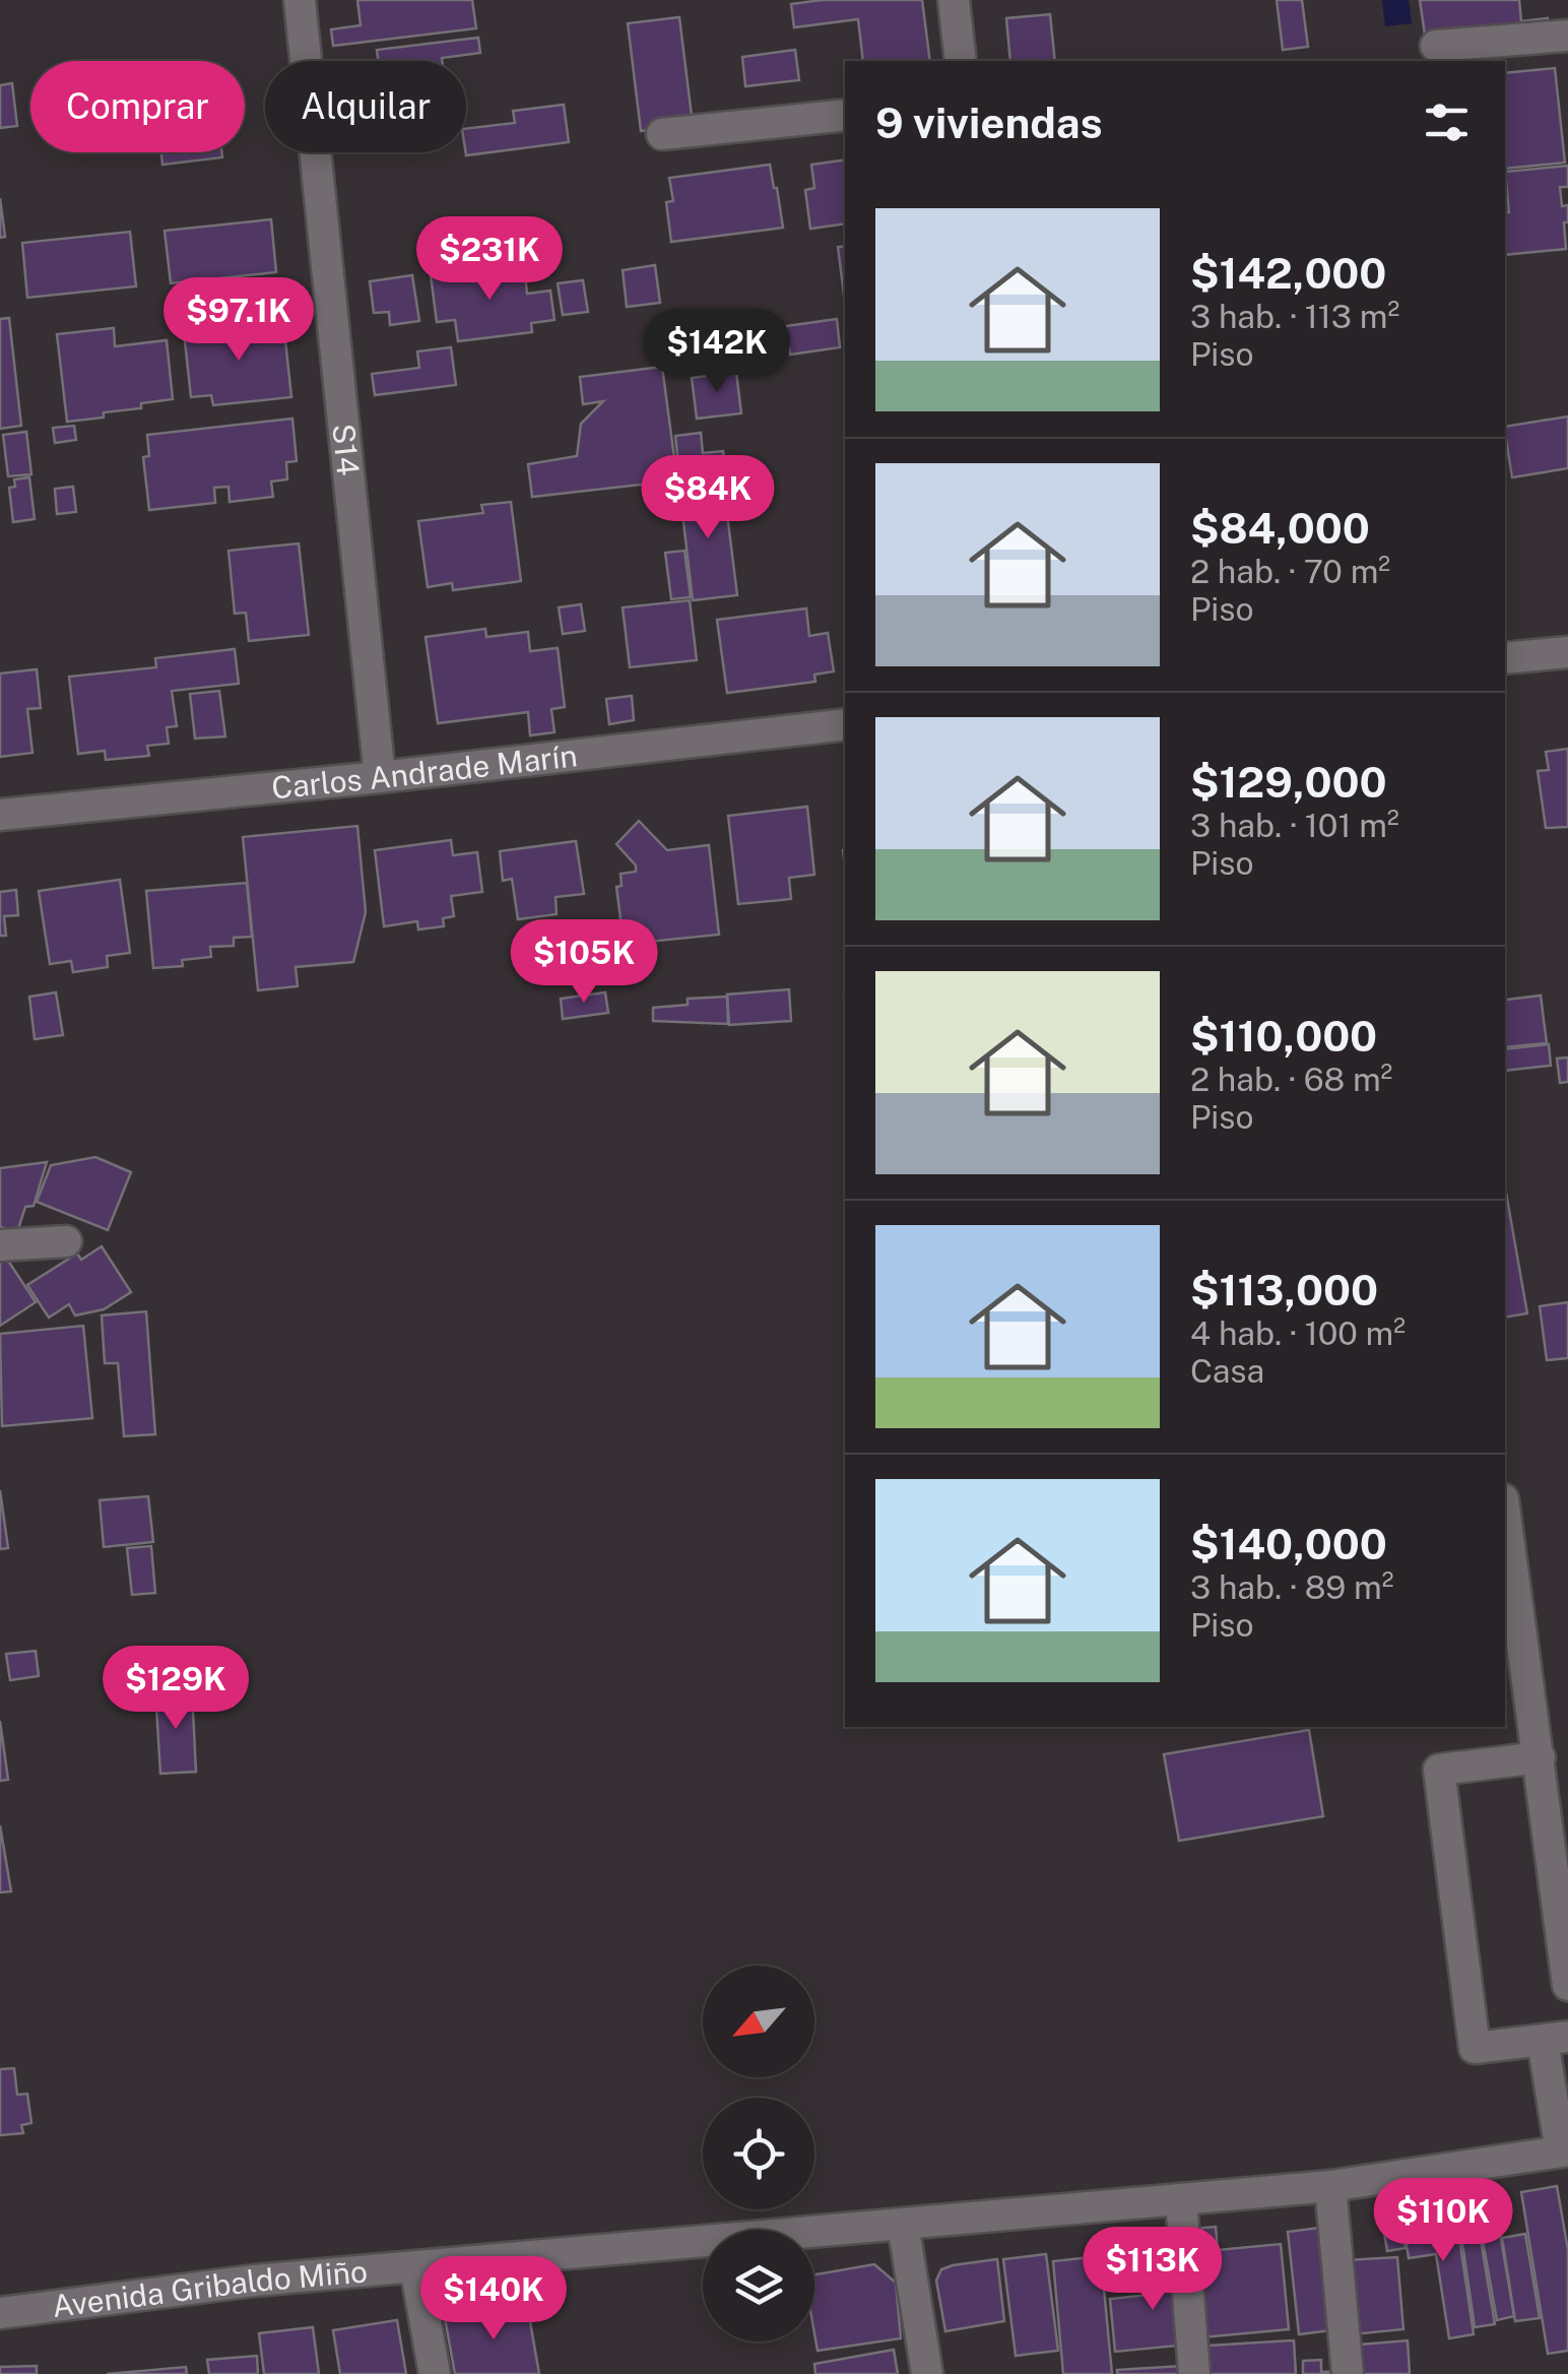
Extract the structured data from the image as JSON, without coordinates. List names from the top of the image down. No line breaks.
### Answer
{"streets":{"street":["S14","Carlos Andrade Marín","Avenida Gribaldo Miño"]},"crossings":[["S14","Carlos Andrade Marín"]],"north":"bottom left","page":{"chip":["Comprar","Alquilar"],"heading":"9 viviendas","list":[{"name":"$142,000","note":"3 hab. · 113 m² · Piso"},{"name":"$84,000","note":"2 hab. · 70 m² · Piso"},{"name":"$129,000","note":"3 hab. · 101 m² · Piso"},{"name":"$110,000","note":"2 hab. · 68 m² · Piso"},{"name":"$113,000","note":"4 hab. · 100 m² · Casa"},{"name":"$140,000","note":"3 hab. · 89 m² · Piso"}],"price":["$231K","$97.1K","$142K","$84K","$105K","$129K","$110K","$113K","$140K"]}}
